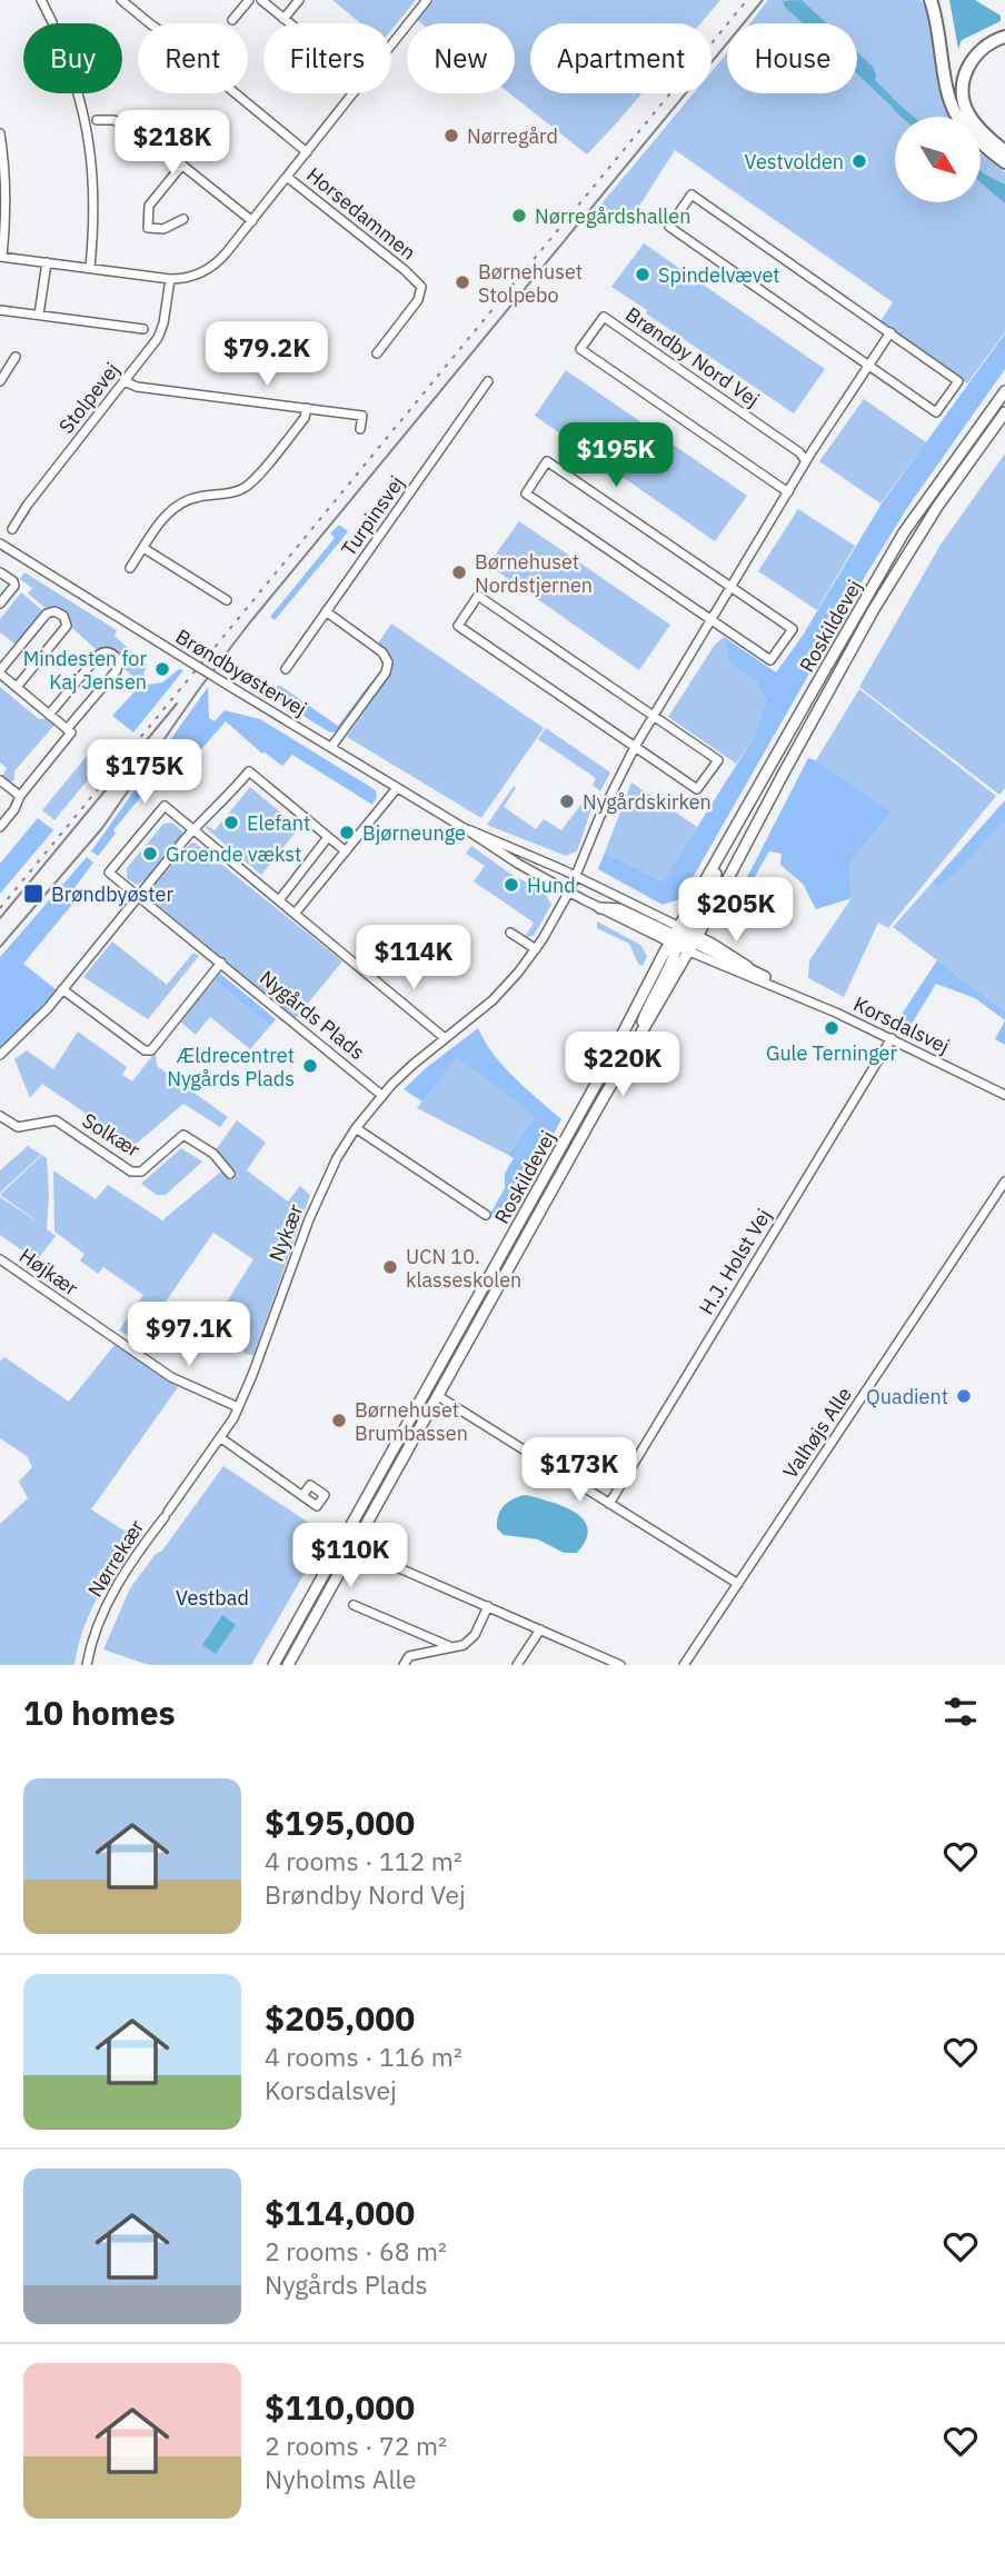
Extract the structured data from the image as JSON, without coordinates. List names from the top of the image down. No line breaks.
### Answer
{"streets":{"main road":["Roskildevej"],"street":["Horsedammen","Brøndby Nord Vej","Stolpevej","Turpinsvej","Brøndbyøstervej","Nygårds Plads","Korsdalsvej","Solkær","Nykær","H.J. Holst Vej","Højkær","Valhøjs Alle","Nørrekær"]},"crossings":[["Horsedammen","Stolpevej"],["Roskildevej","Brøndbyøstervej"],["Roskildevej","Korsdalsvej"],["Brøndbyøstervej","Korsdalsvej"],["Brøndbyøstervej","Nykær"],["Nygårds Plads","Nykær"],["Korsdalsvej","H.J. Holst Vej"],["Nykær","Højkær"],["Nykær","Nørrekær"]],"parks":["Vestbad"],"places":{"other":["Nørregård","Vestvolden","Nørregårdshallen","Spindelvævet","Børnehuset Stolpebo","Børnehuset Nordstjernen","Mindesten for Kaj Jensen","Nygårdskirken","Elefant","Bjørneunge","Groende vækst","Hund","Gule Terninger","Ældrecentret Nygårds Plads","UCN 10. klasseskolen","Quadient","Børnehuset Brumbassen"],"transit":["Brøndbyøster"]},"north":"bottom right","page":{"chip":["Buy","Rent","Filters","New","Apartment","House"],"price":["$218K","$79.2K","$195K","$175K","$205K","$114K","$220K","$97.1K","$173K","$110K"],"heading":"10 homes","list":[{"name":"$195,000","note":"4 rooms · 112 m² · Brøndby Nord Vej"},{"name":"$205,000","note":"4 rooms · 116 m² · Korsdalsvej"},{"name":"$114,000","note":"2 rooms · 68 m² · Nygårds Plads"},{"name":"$110,000","note":"2 rooms · 72 m² · Nyholms Alle"}]}}
